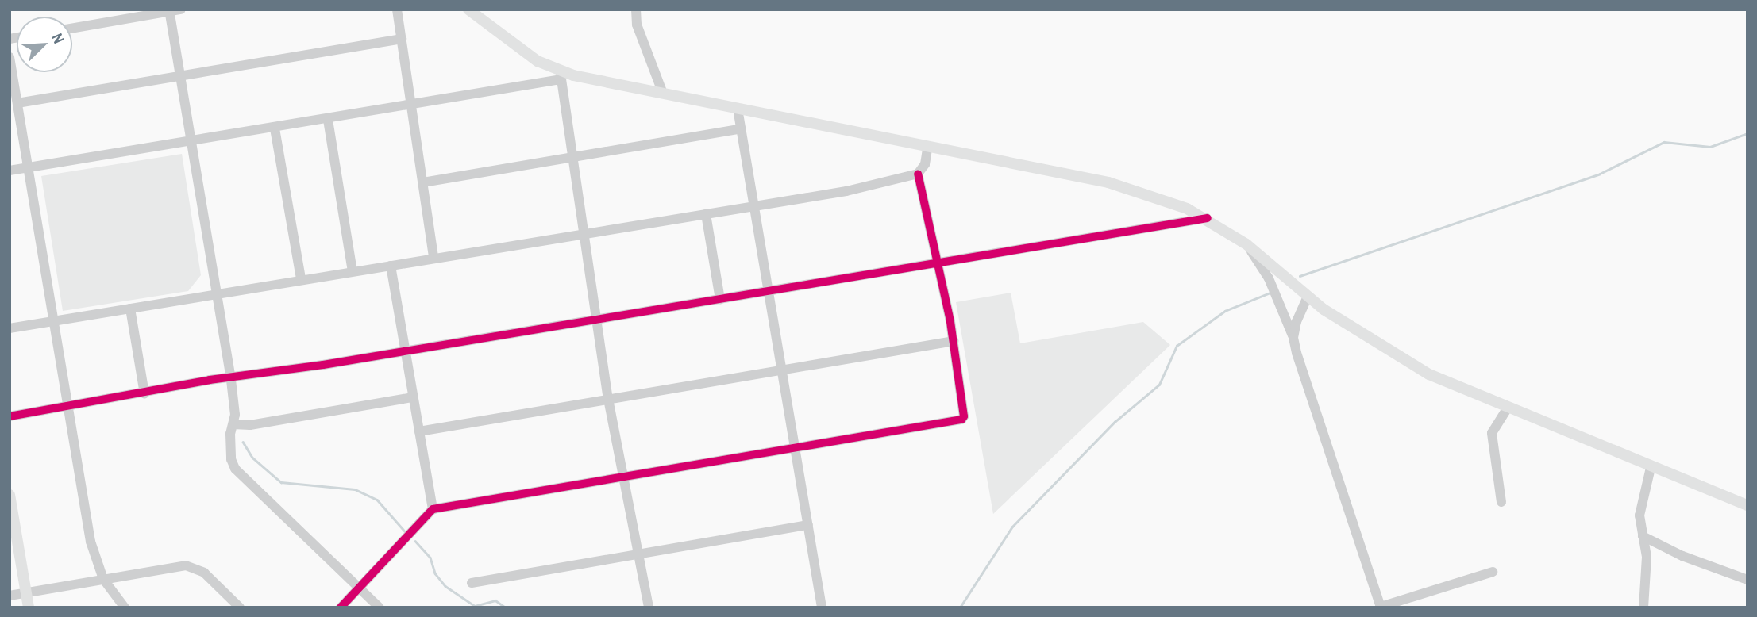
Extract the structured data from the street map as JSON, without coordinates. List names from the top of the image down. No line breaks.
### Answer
{"north":"top right"}
